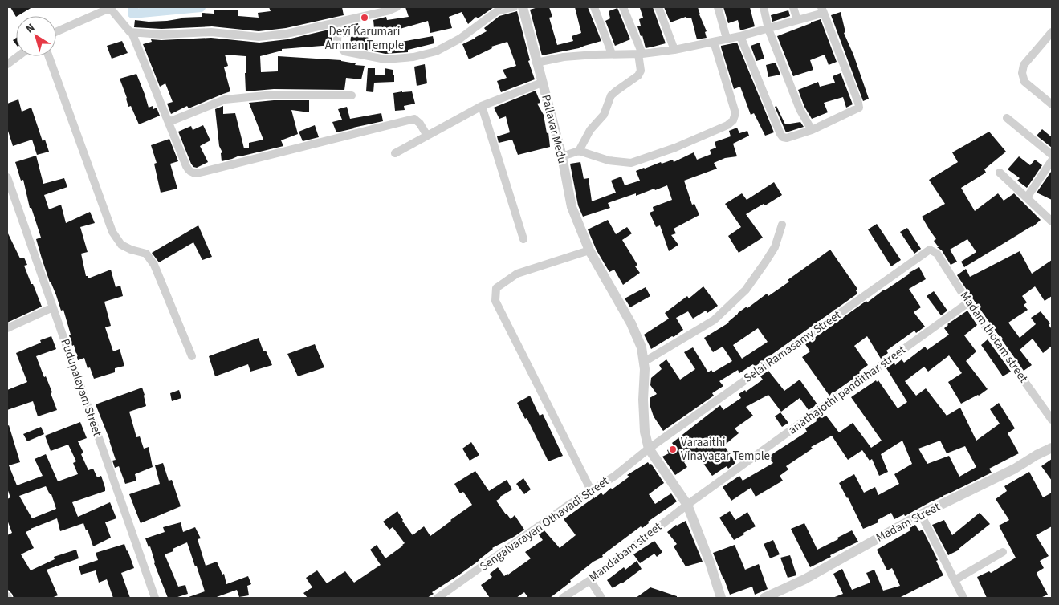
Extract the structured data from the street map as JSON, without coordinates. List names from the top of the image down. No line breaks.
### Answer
{"streets":{"street":["Pallavar Medu","Madam thotam street","Selai Ramasamy Street","Pudupalayam Street","anathajothi pandithar street","Madam Street","Sengalvarayan Othavadi Street","Mandabam street"]},"crossings":[["Pallavar Medu","Selai Ramasamy Street"],["Pallavar Medu","Sengalvarayan Othavadi Street"],["Madam thotam street","Selai Ramasamy Street"],["Madam thotam street","anathajothi pandithar street"],["Selai Ramasamy Street","Sengalvarayan Othavadi Street"],["anathajothi pandithar street","Mandabam street"]],"places":["Devi Karumari Amman Temple","Varaaithi Vinayagar Temple"],"north":"top left"}
